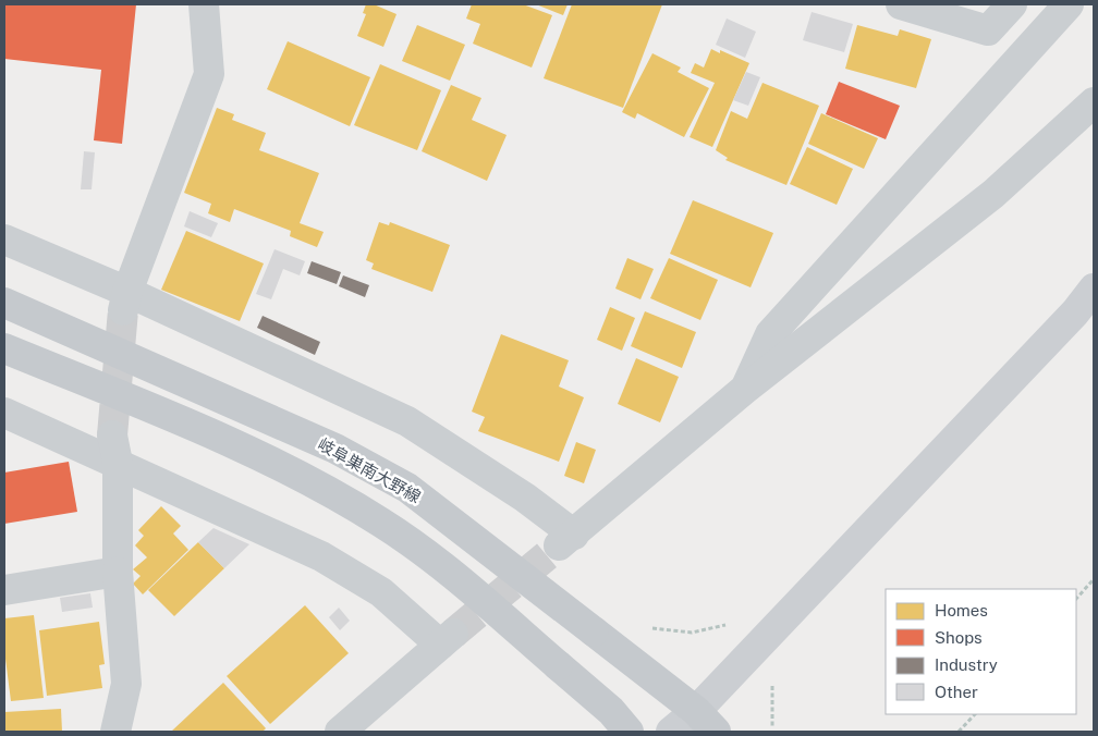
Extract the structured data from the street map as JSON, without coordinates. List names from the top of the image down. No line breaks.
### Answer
{"streets":{"main road":["岐阜巣南大野線"]},"legend":["Homes","Shops","Industry","Other"]}
